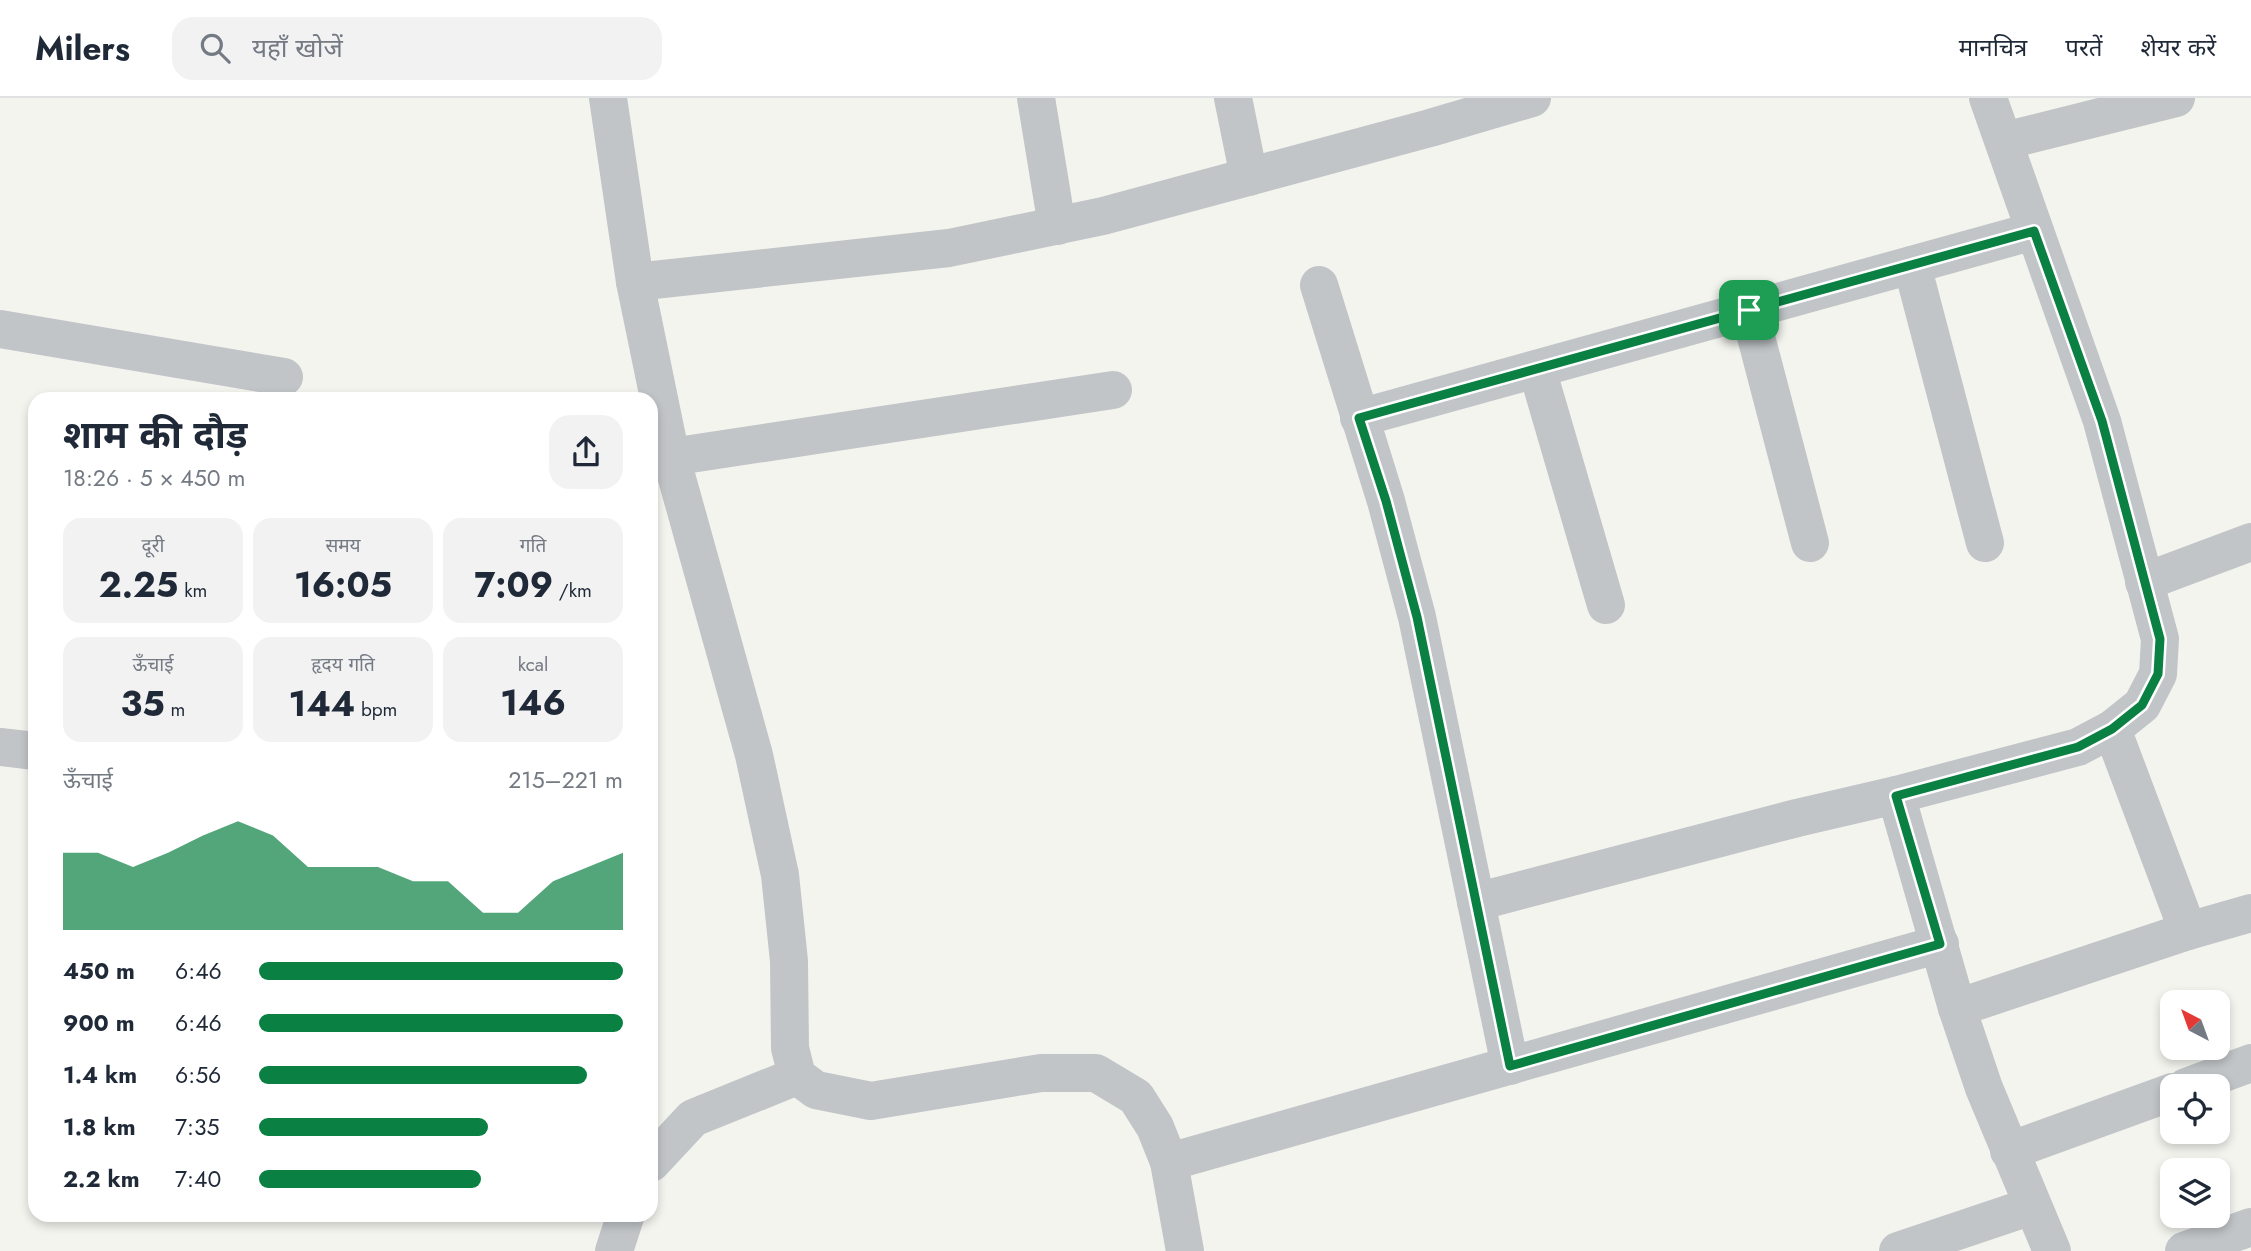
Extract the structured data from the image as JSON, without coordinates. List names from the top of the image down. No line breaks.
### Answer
{"north":"top left","page":{"header":"Milers","search":"यहाँ खोजें","nav":["मानचित्र","परतें","शेयर करें"],"heading":["शाम की दौड़","18:26 · 5 × 450 m"],"stats":[["दूरी","2.25 km"],["समय","16:05"],["गति","7:09 /km"],["ऊँचाई","35 m"],["हृदय गति","144 bpm"],["kcal","146"]],"chart":["ऊँचाई","215–221 m"],"list":[{"name":"450 m","note":"6:46"},{"name":"900 m","note":"6:46"},{"name":"1.4 km","note":"6:56"},{"name":"1.8 km","note":"7:35"},{"name":"2.2 km","note":"7:40"}]}}
